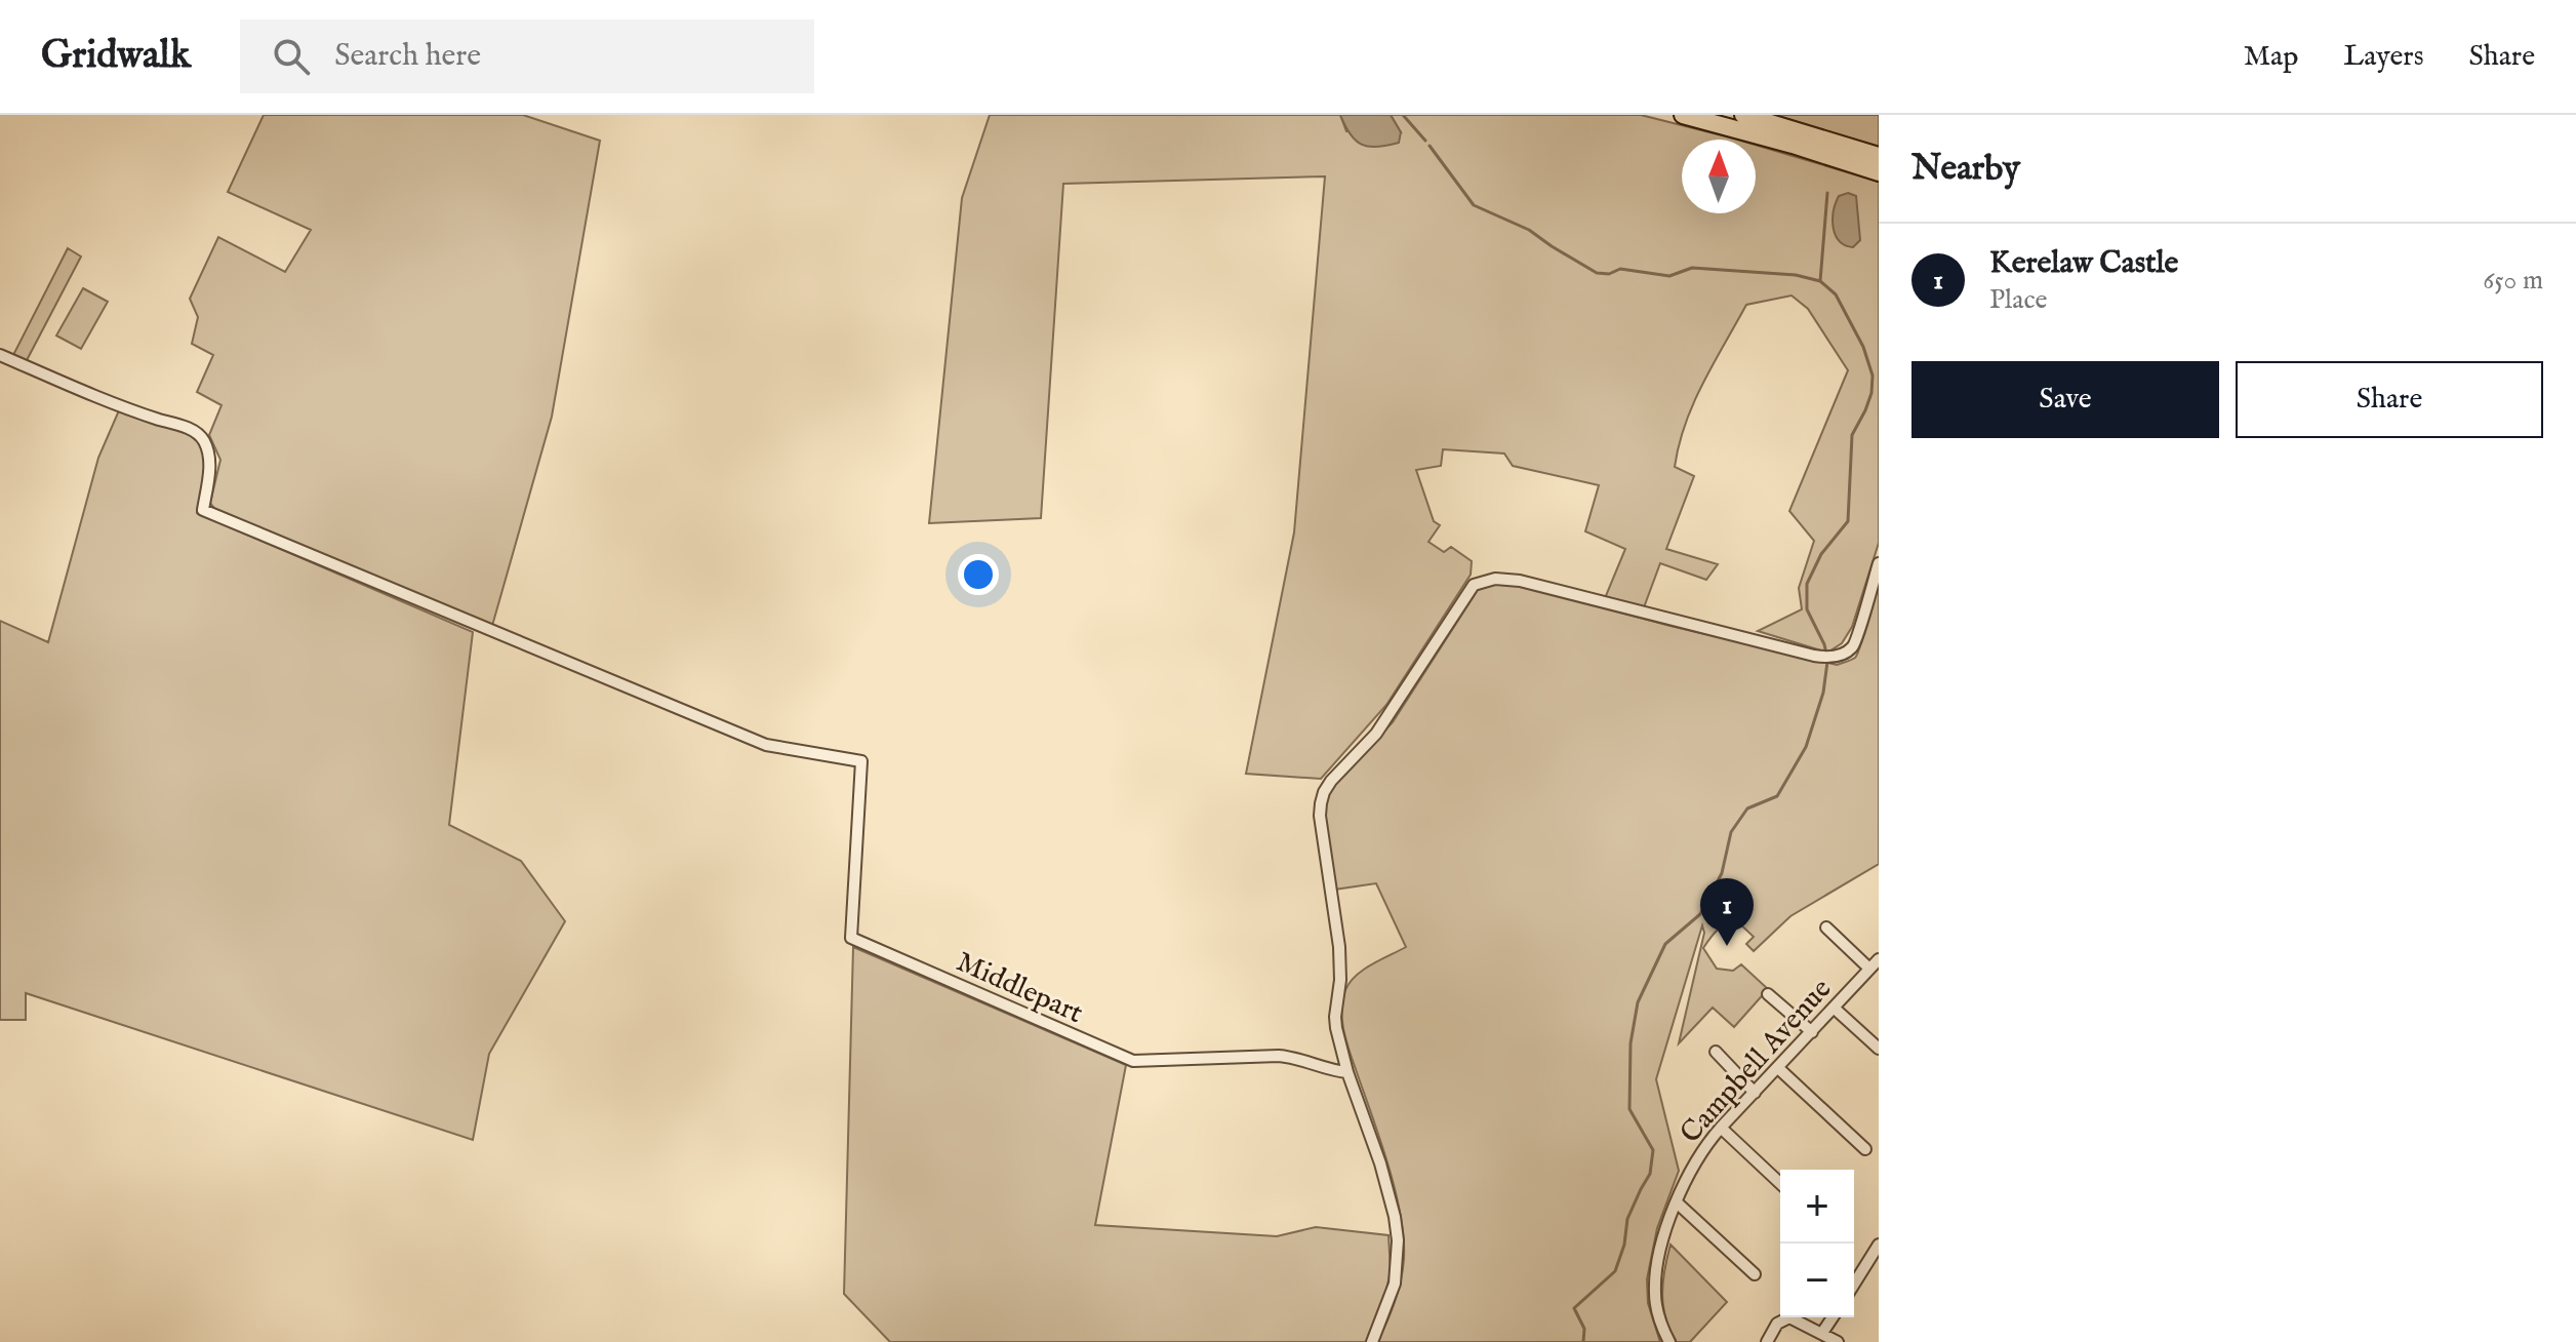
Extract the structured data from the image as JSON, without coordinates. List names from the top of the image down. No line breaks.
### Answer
{"streets":{"street":["Middlepart","Campbell Avenue"]},"north":"top","page":{"header":"Gridwalk","search":"Search here","nav":["Map","Layers","Share"],"heading":"Nearby","list":[{"mark":"1","name":"Kerelaw Castle","note":"Place","value":"650 m"}],"buttons":["Save","Share"],"pins":"1","map_buttons":["+","−"]}}
